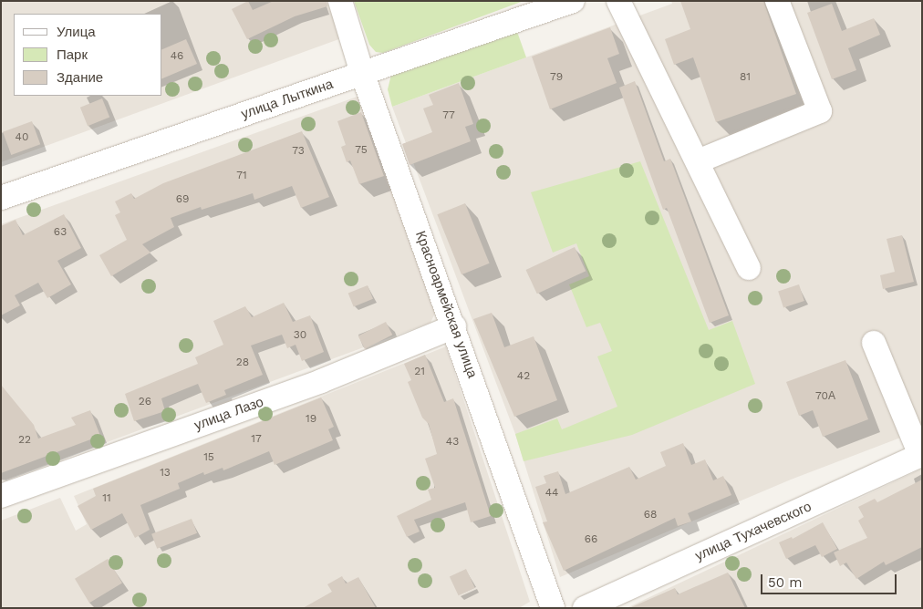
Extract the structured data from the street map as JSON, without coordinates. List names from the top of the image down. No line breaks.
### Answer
{"streets":{"street":["улица Лыткина","Красноармейская улица","улица Лазо","улица Тухачевского"]},"crossings":[["улица Лыткина","Красноармейская улица"],["Красноармейская улица","улица Лазо"]],"house_numbers":["46","79","81","77","40","75","73","71","69","63","30","28","21","42","70А","26","19","17","22","43","15","13","44","11","68","66"],"legend":["Улица","Парк","Здание"],"scale_bar":"50 m"}
